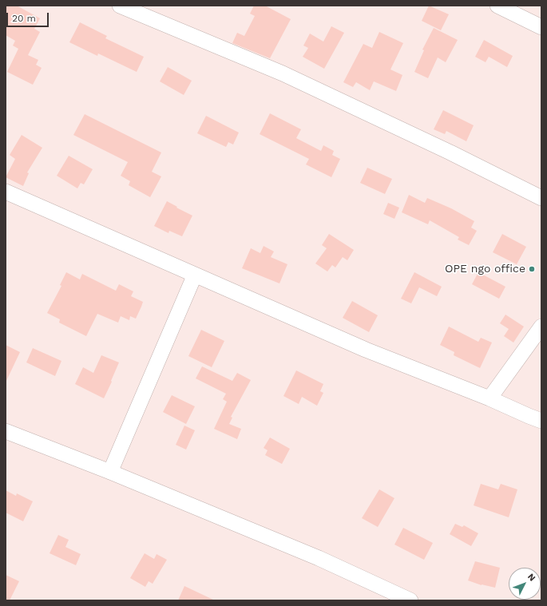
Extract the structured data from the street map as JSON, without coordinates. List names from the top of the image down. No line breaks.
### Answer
{"places":["OPE ngo office"],"scale_bar":"20 m","north":"top right"}
